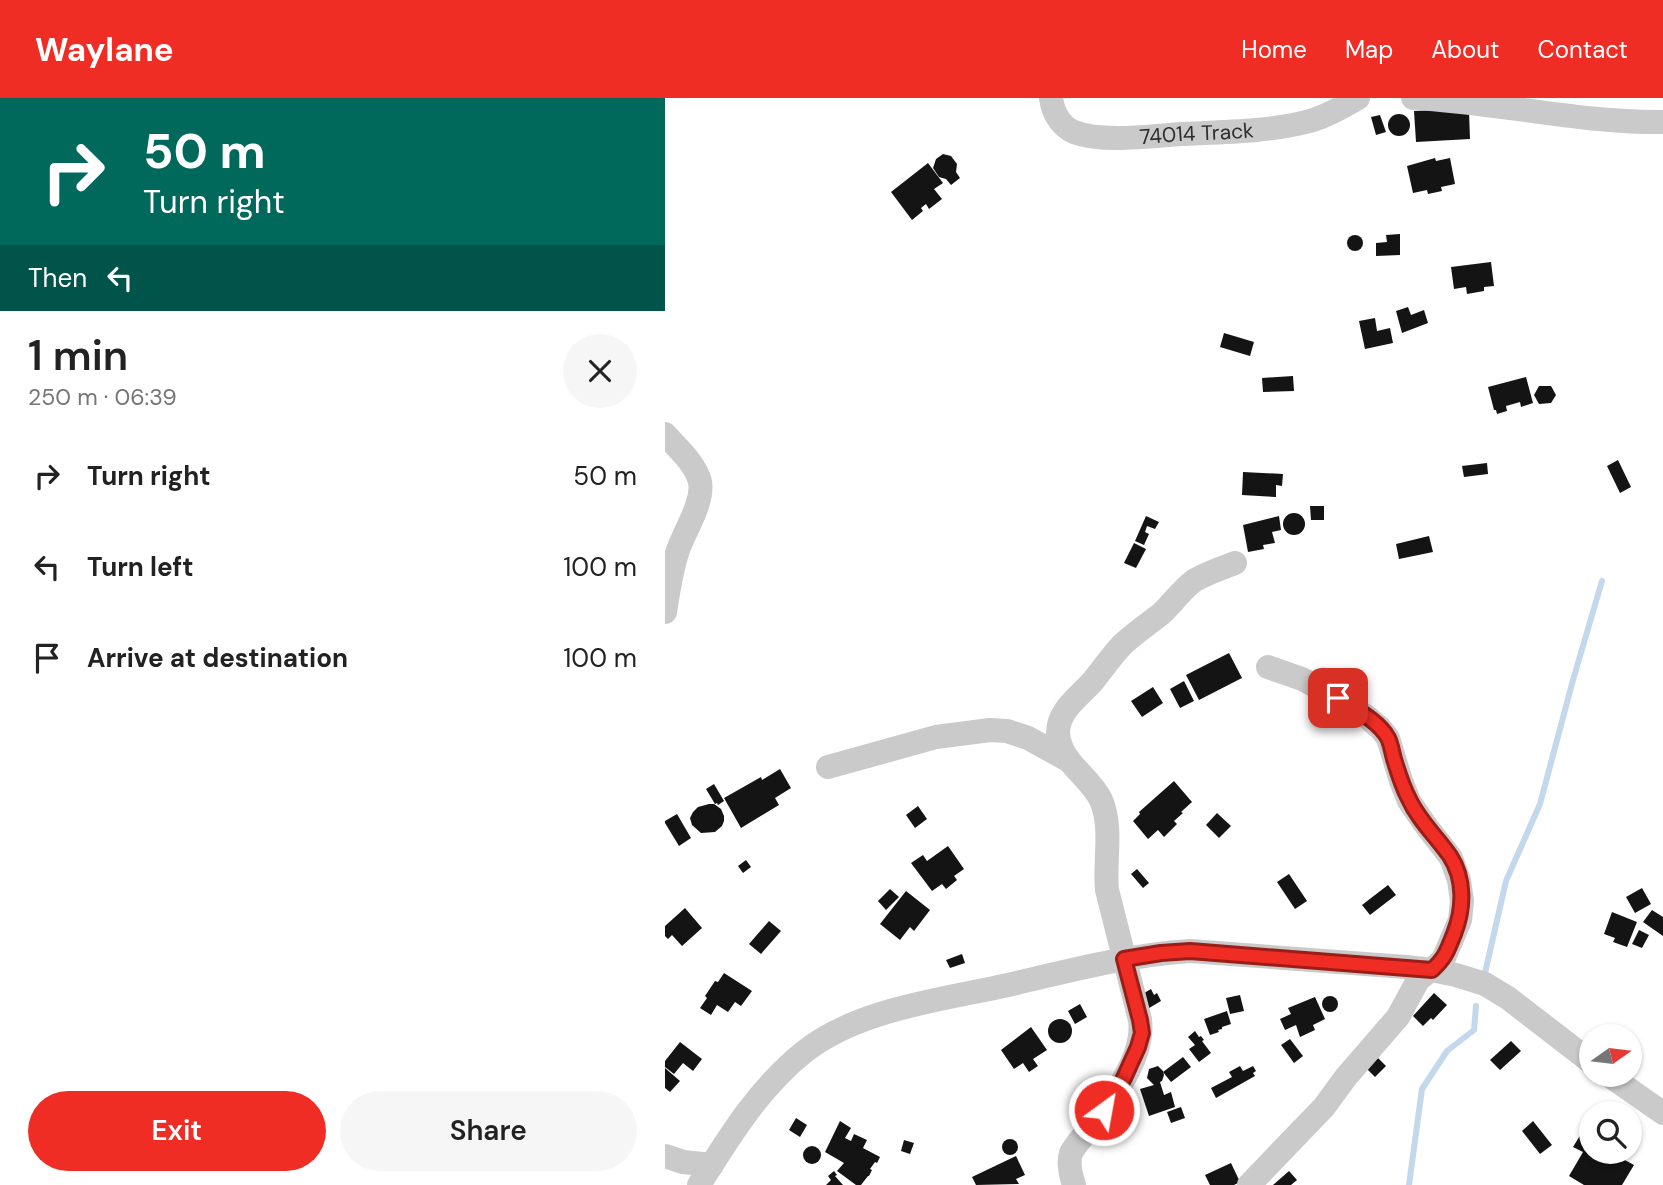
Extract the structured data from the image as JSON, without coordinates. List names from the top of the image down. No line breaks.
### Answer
{"streets":{"street":["74014 Track"]},"north":"right","page":{"header":"Waylane","nav":["Home","Map","About","Contact"],"turn":["50 m","Turn right"],"then":"Then","heading":["1 min","250 m · 06:39"],"list":[{"name":"Turn right","value":"50 m"},{"name":"Turn left","value":"100 m"},{"name":"Arrive at destination","value":"100 m"}],"buttons":["Exit","Share"]}}
